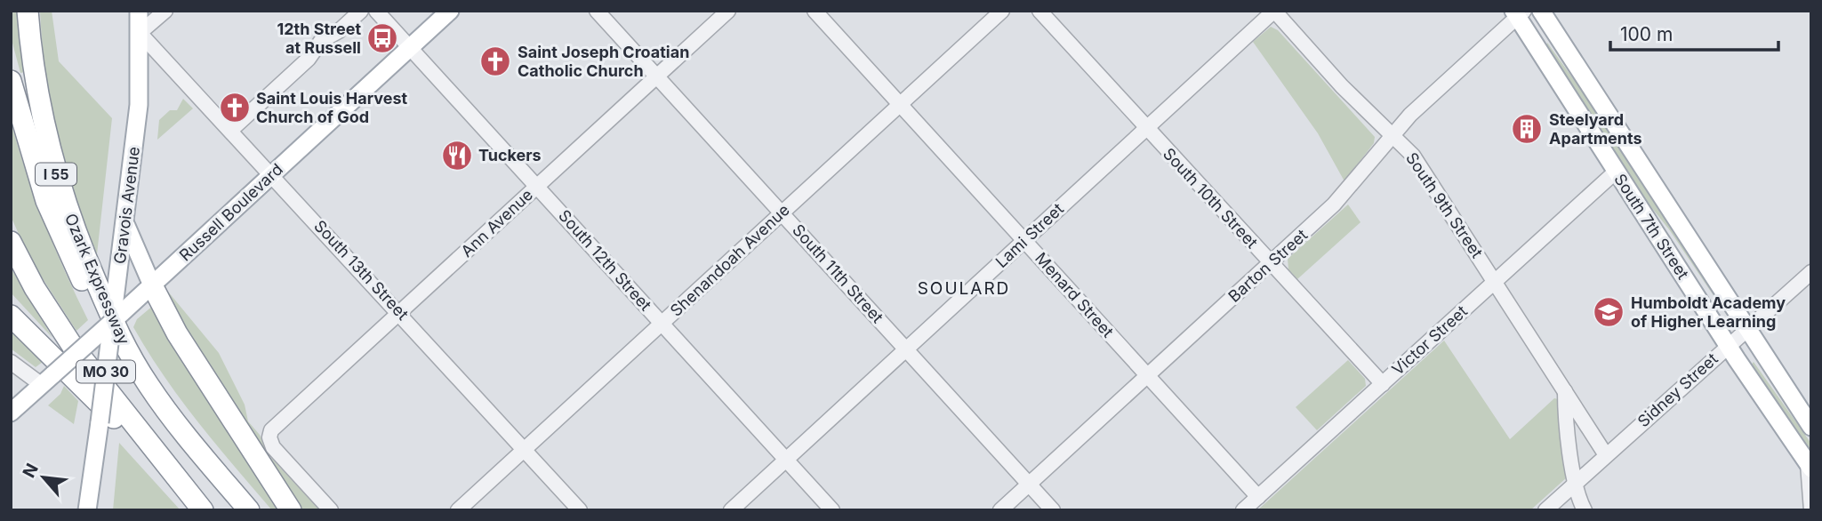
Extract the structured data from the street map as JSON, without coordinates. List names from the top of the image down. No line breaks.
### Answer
{"streets":{"highway":["I 55","Ozark Expressway"],"main road":["Gravois Avenue","Russell Boulevard","South 7th Street","MO 30"],"street":["South 10th Street","South 9th Street","Ann Avenue","Lami Street","South 12th Street","Shenandoah Avenue","Barton Street","South 13th Street","South 11th Street","Menard Street","Victor Street","Sidney Street"]},"crossings":[["South 10th Street","Lami Street"],["South 10th Street","Barton Street"],["South 10th Street","Victor Street"],["Gravois Avenue","Russell Boulevard"],["Gravois Avenue","South 13th Street"],["Gravois Avenue","Ozark Expressway"],["South 9th Street","Lami Street"],["South 9th Street","Barton Street"],["South 9th Street","Victor Street"],["South 9th Street","Sidney Street"],["Russell Boulevard","South 12th Street"],["Russell Boulevard","South 13th Street"],["Russell Boulevard","Ozark Expressway"],["Ann Avenue","South 12th Street"],["Ann Avenue","South 13th Street"],["Ann Avenue","South 11th Street"],["South 7th Street","Barton Street"],["South 7th Street","Victor Street"],["South 7th Street","Sidney Street"],["Lami Street","South 12th Street"],["Lami Street","South 11th Street"],["Lami Street","Menard Street"],["South 12th Street","Shenandoah Avenue"],["Shenandoah Avenue","South 13th Street"],["Shenandoah Avenue","South 11th Street"],["Shenandoah Avenue","Menard Street"],["Barton Street","South 11th Street"],["Barton Street","Menard Street"],["Menard Street","Victor Street"]],"districts":["SOULARD"],"places":{"bus stop":["12th Street at Russell"],"church":["Saint Joseph Croatian Catholic Church","Saint Louis Harvest Church of God"],"building":["Steelyard Apartments"],"restaurant":["Tuckers"],"school or university":["Humboldt Academy of Higher Learning"]},"scale_bar":"100 m","north":"top left"}
